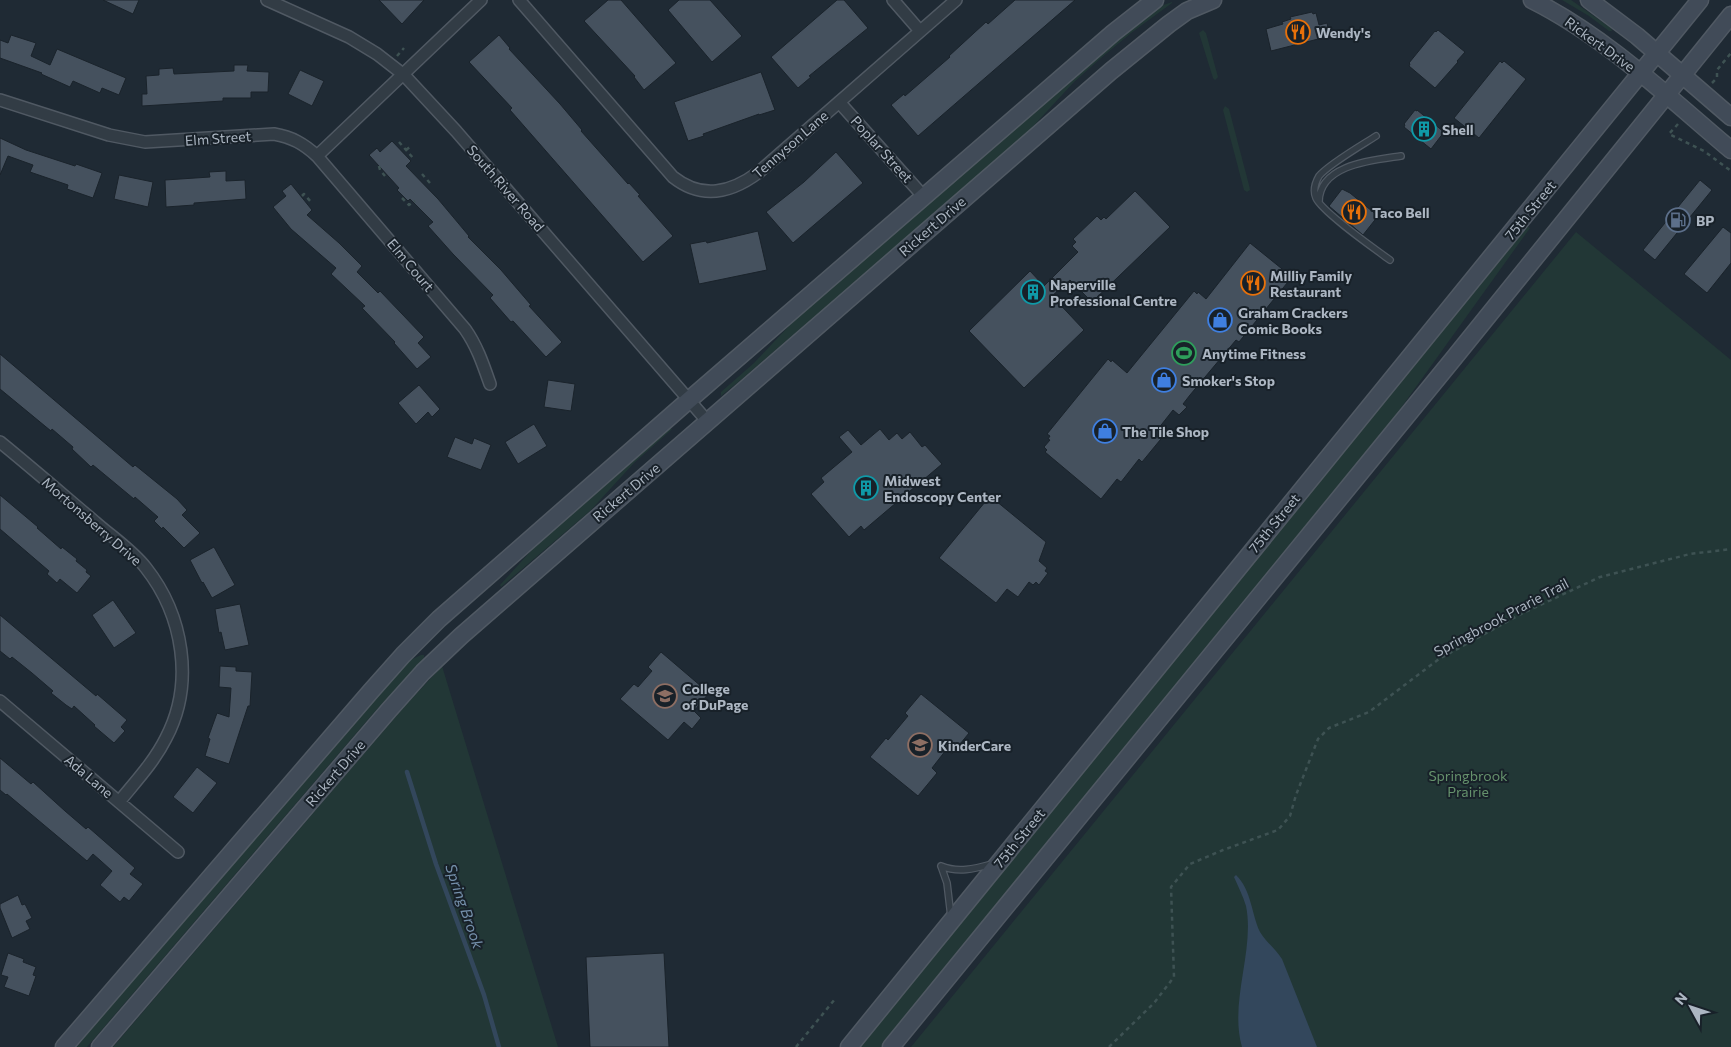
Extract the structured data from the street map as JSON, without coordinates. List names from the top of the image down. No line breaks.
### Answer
{"streets":{"street":["Rickert Drive","Elm Street","Tennyson Lane","Poplar Street","South River Road","75th Street","Elm Court","Mortonsberry Drive","Ada Lane"],"path":["Springbrook Prarie Trail"]},"crossings":[["Rickert Drive","Poplar Street"],["Rickert Drive","South River Road"],["Rickert Drive","75th Street"],["Elm Street","Elm Court"],["Tennyson Lane","Poplar Street"],["Mortonsberry Drive","Ada Lane"]],"water":["Spring Brook"],"parks":["Springbrook Prairie"],"places":{"restaurant":["Wendy's","Taco Bell","Milliy Family Restaurant"],"building":["Shell","Naperville Professional Centre","Midwest Endoscopy Center"],"fuel station":["BP"],"shop":["Graham Crackers Comic Books","Smoker's Stop","The Tile Shop"],"sports":["Anytime Fitness"],"school or university":["College of DuPage","KinderCare"]},"north":"top left"}
